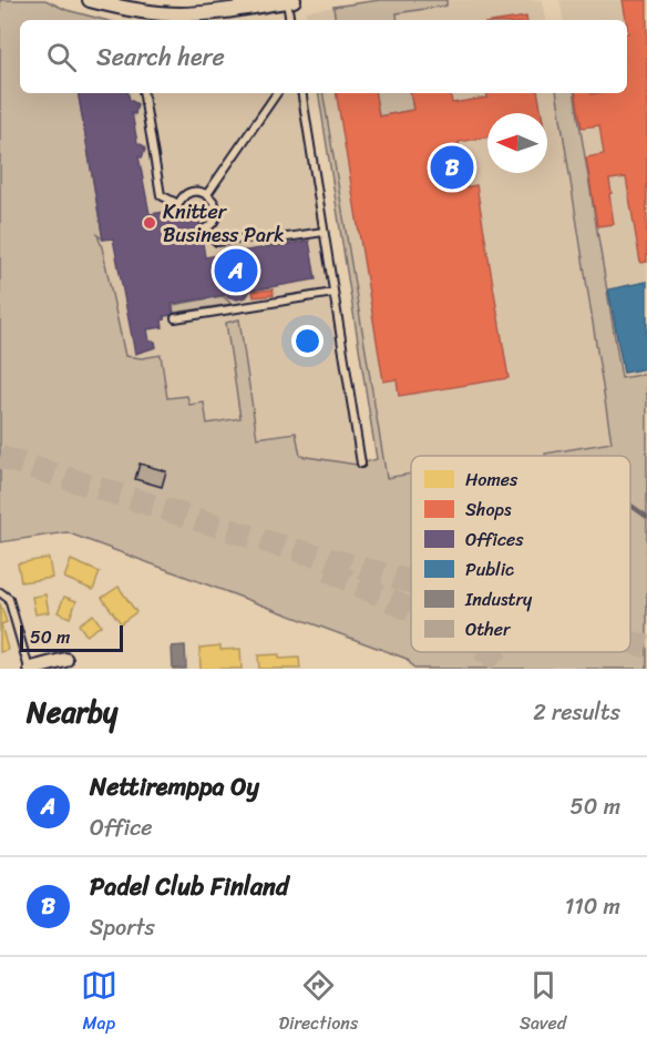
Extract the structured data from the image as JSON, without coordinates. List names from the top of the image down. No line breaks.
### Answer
{"places":["Knitter Business Park"],"legend":["Homes","Shops","Offices","Public","Industry","Other"],"scale_bar":"50 m","north":"left","page":{"search":"Search here","pins":["B","A"],"scale":"50 m","heading":["Nearby","2 results"],"list":[{"mark":"A","name":"Nettiremppa Oy","note":"Office","value":"50 m"},{"mark":"B","name":"Padel Club Finland","note":"Sports","value":"110 m"}],"nav":["Map","Directions","Saved"]}}
